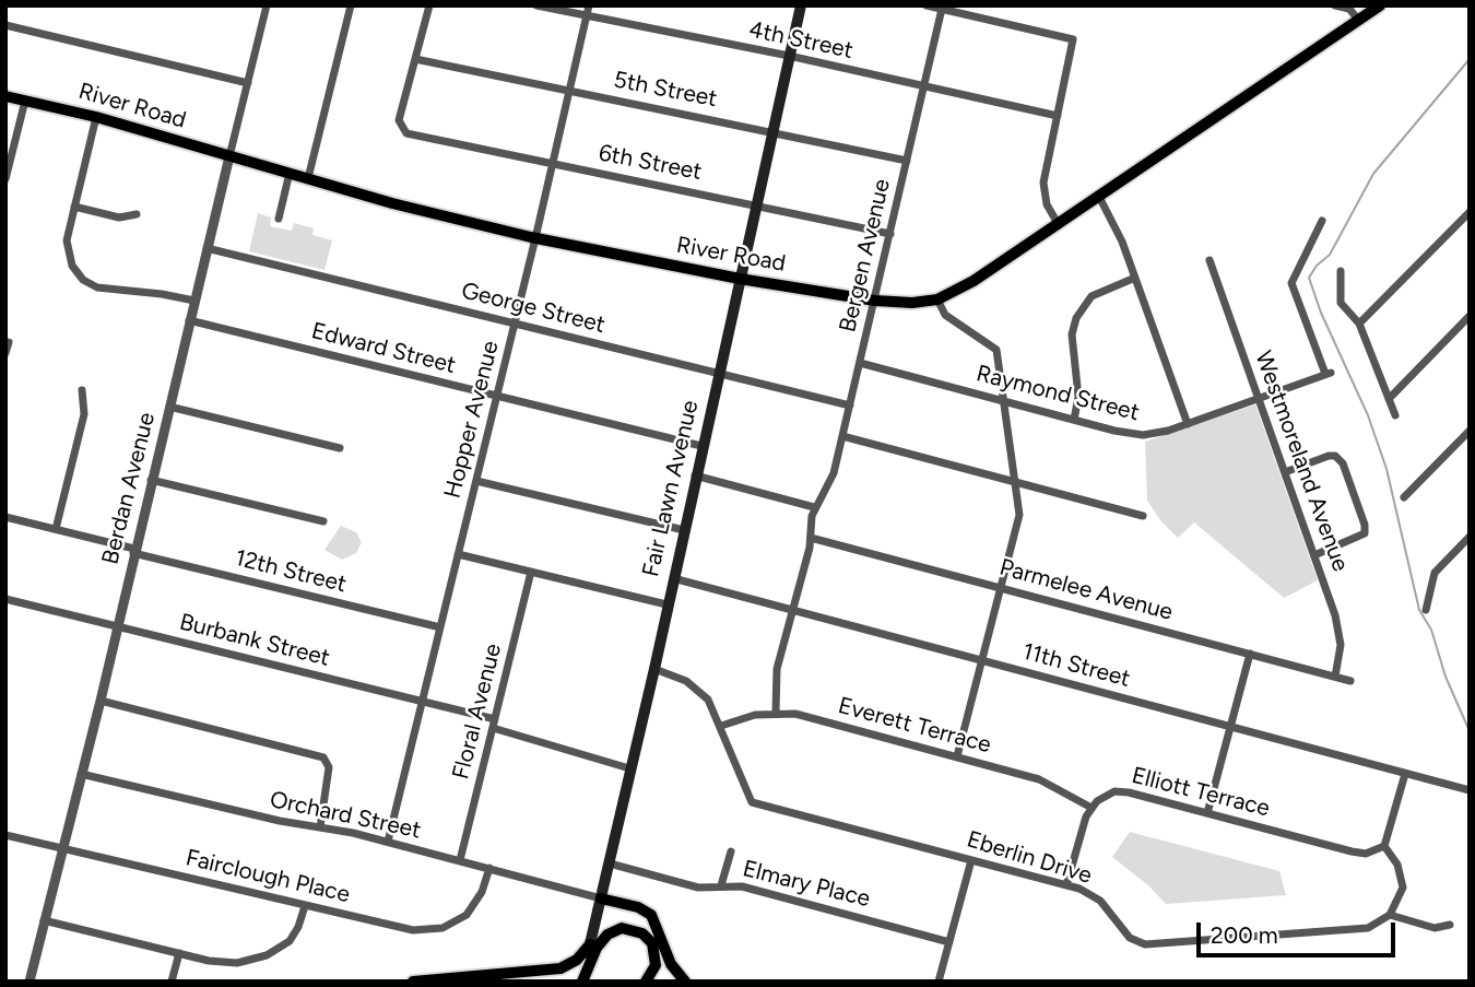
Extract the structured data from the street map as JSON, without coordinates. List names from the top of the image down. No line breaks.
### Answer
{"streets":{"main road":["River Road","Fair Lawn Avenue"],"street":["4th Street","5th Street","6th Street","Bergen Avenue","George Street","Edward Street","Raymond Street","Hopper Avenue","Westmoreland Avenue","Berdan Avenue","12th Street","Parmelee Avenue","Burbank Street","11th Street","Floral Avenue","Everett Terrace","Elliott Terrace","Orchard Street","Eberlin Drive","Fairclough Place","Elmary Place"]},"crossings":[["4th Street","Bergen Avenue"],["4th Street","Hopper Avenue"],["4th Street","Fair Lawn Avenue"],["5th Street","6th Street"],["5th Street","Bergen Avenue"],["5th Street","Hopper Avenue"],["5th Street","Fair Lawn Avenue"],["River Road","Bergen Avenue"],["River Road","Hopper Avenue"],["River Road","Berdan Avenue"],["River Road","Fair Lawn Avenue"],["6th Street","Bergen Avenue"],["6th Street","Hopper Avenue"],["6th Street","Fair Lawn Avenue"],["Bergen Avenue","George Street"],["Bergen Avenue","Raymond Street"],["George Street","Hopper Avenue"],["George Street","Berdan Avenue"],["George Street","Fair Lawn Avenue"],["Edward Street","Hopper Avenue"],["Edward Street","Berdan Avenue"],["Edward Street","Fair Lawn Avenue"],["Raymond Street","Westmoreland Avenue"],["Hopper Avenue","12th Street"],["Hopper Avenue","Burbank Street"],["Hopper Avenue","Orchard Street"],["Westmoreland Avenue","Parmelee Avenue"],["Berdan Avenue","12th Street"],["Berdan Avenue","Burbank Street"],["Berdan Avenue","Orchard Street"],["Berdan Avenue","Fairclough Place"],["Fair Lawn Avenue","Burbank Street"],["Fair Lawn Avenue","11th Street"],["Fair Lawn Avenue","Orchard Street"],["Fair Lawn Avenue","Elmary Place"],["Burbank Street","Floral Avenue"],["Floral Avenue","Orchard Street"],["Everett Terrace","Elliott Terrace"],["Everett Terrace","Eberlin Drive"],["Orchard Street","Fairclough Place"]],"scale_bar":"200 m"}
